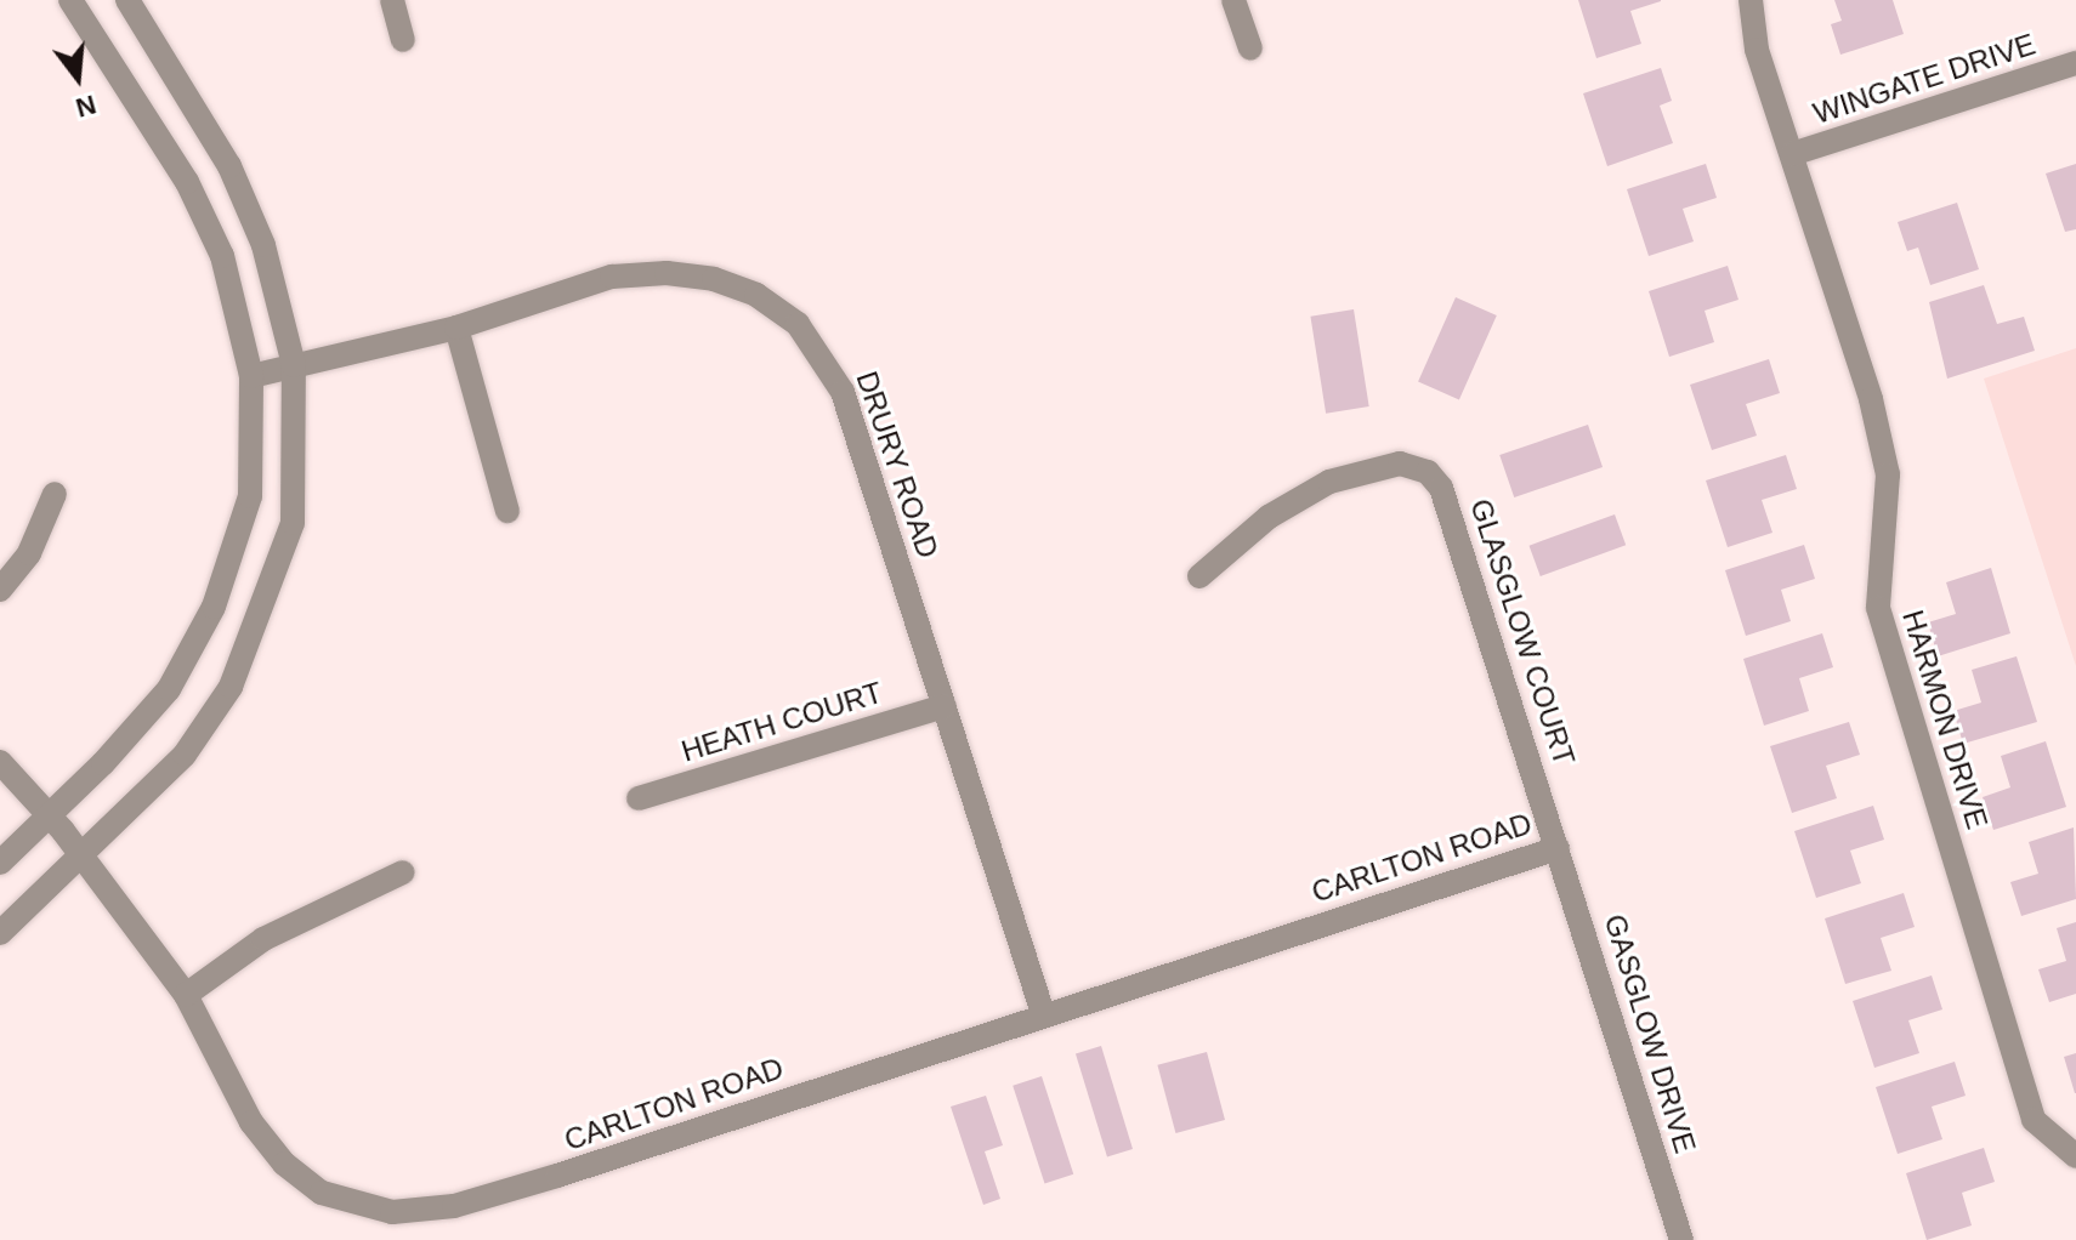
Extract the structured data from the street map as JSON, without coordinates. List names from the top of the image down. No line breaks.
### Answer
{"streets":{"street":["WINGATE DRIVE","DRURY ROAD","GLASGLOW COURT","HARMON DRIVE","HEATH COURT","CARLTON ROAD","GASGLOW DRIVE"]},"crossings":[["WINGATE DRIVE","HARMON DRIVE"],["DRURY ROAD","HEATH COURT"],["DRURY ROAD","CARLTON ROAD"],["GLASGLOW COURT","CARLTON ROAD"],["GLASGLOW COURT","GASGLOW DRIVE"],["CARLTON ROAD","GASGLOW DRIVE"]],"north":"bottom"}
